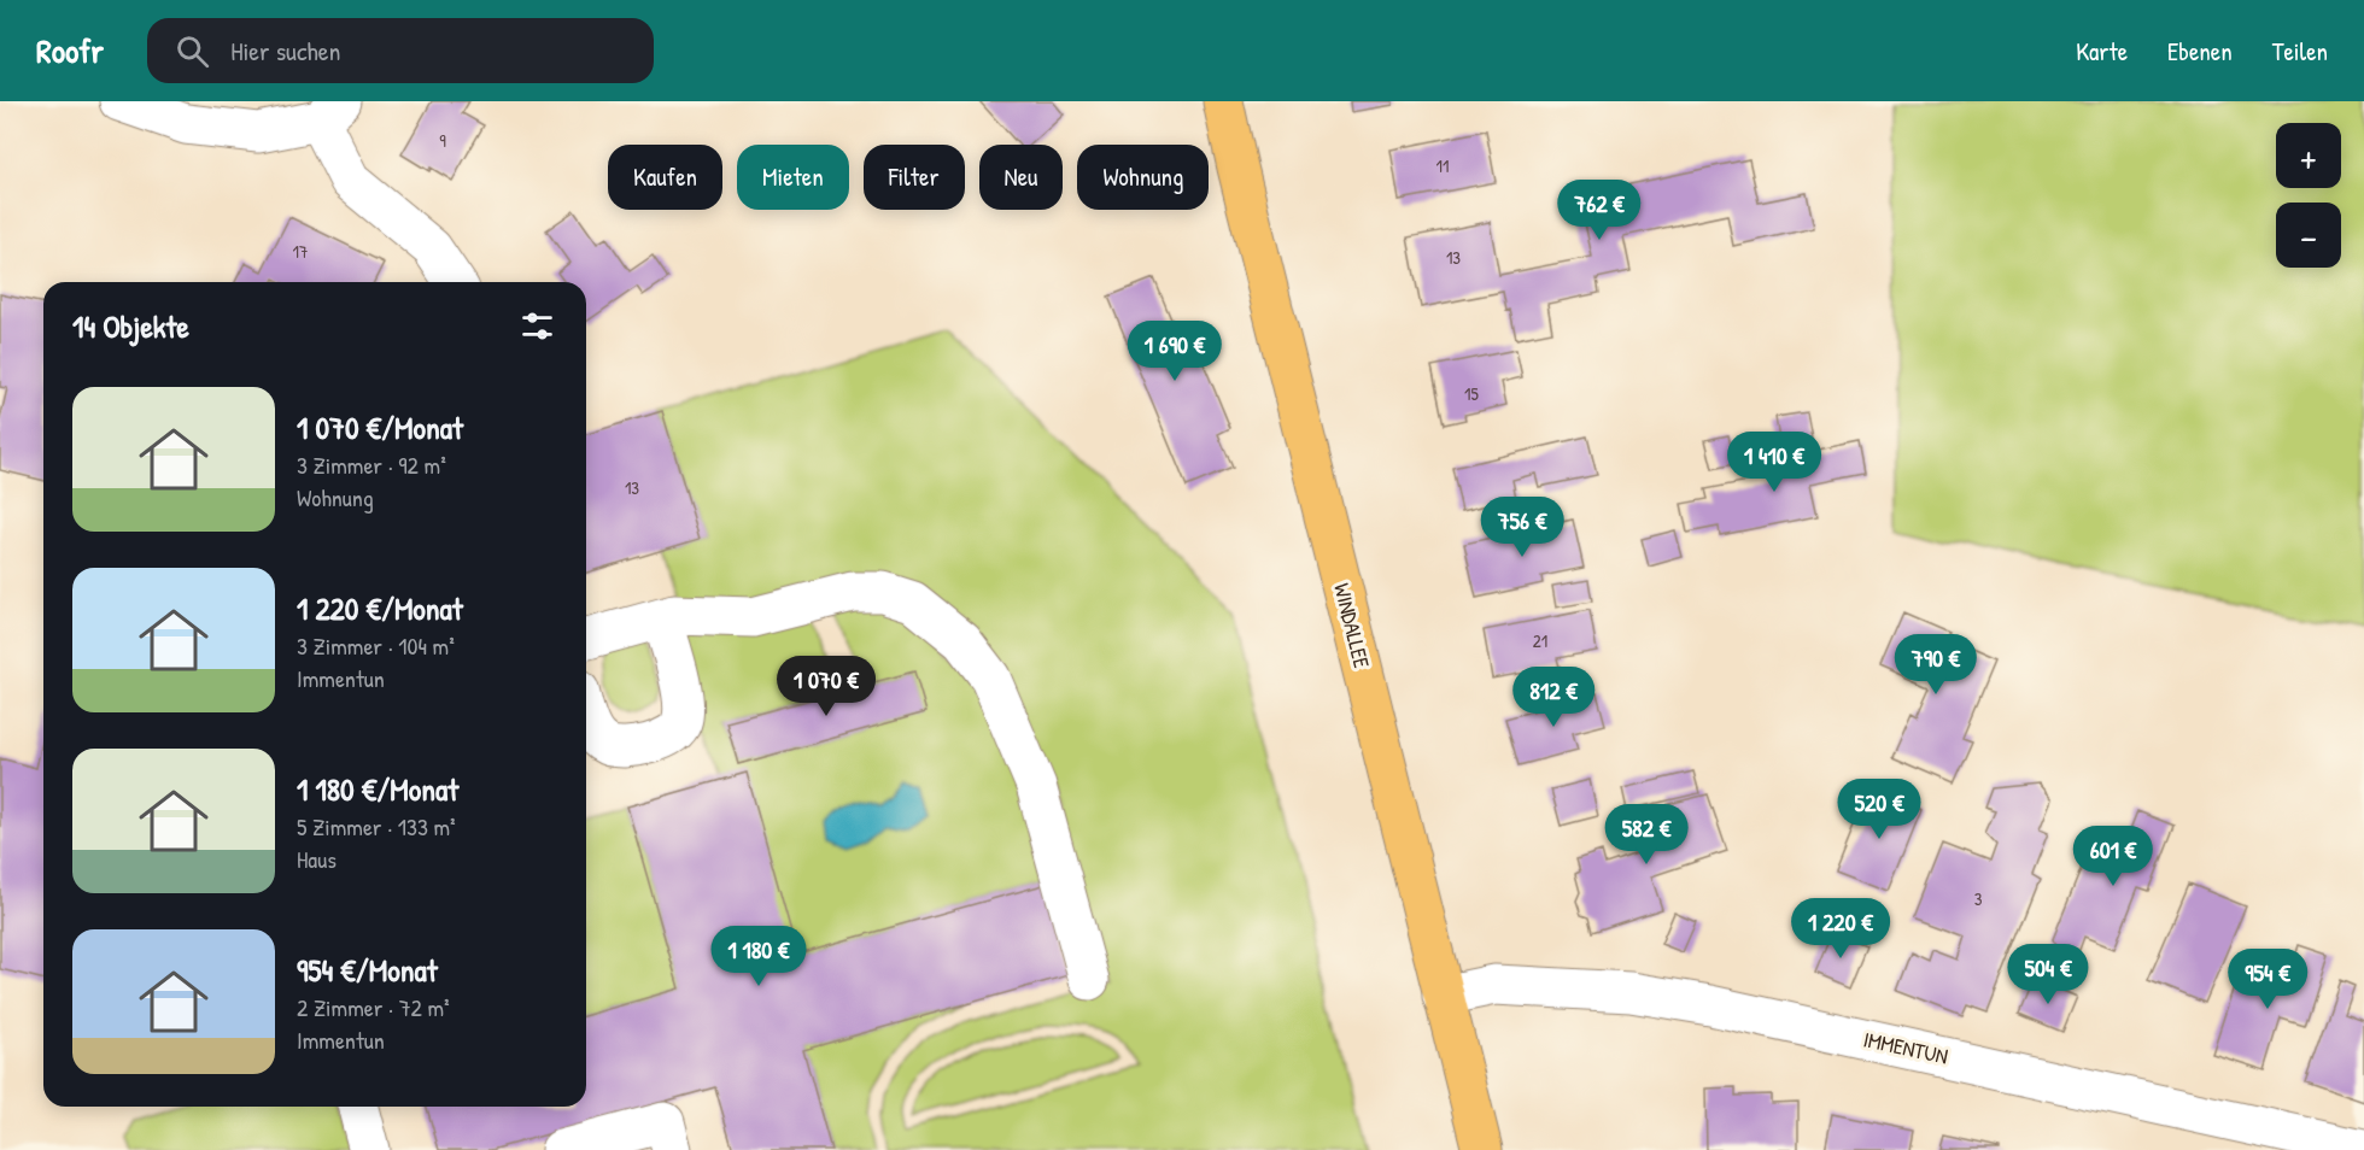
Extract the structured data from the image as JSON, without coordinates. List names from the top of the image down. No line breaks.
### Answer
{"streets":{"main road":["WINDALLEE"],"street":["IMMENTUN"]},"crossings":[["WINDALLEE","IMMENTUN"]],"house_numbers":["9","11","17","13","15","13","21","3"],"page":{"header":"Roofr","search":"Hier suchen","nav":["Karte","Ebenen","Teilen"],"map_buttons":["+","−"],"chip":["Kaufen","Mieten","Filter","Neu","Wohnung"],"price":["762 €","1 690 €","1 410 €","756 €","790 €","1 070 €","812 €","520 €","582 €","601 €","1 220 €","1 180 €","504 €","954 €"],"heading":"14 Objekte","list":[{"name":"1 070 €/Monat","note":"3 Zimmer · 92 m² · Wohnung"},{"name":"1 220 €/Monat","note":"3 Zimmer · 104 m² · Immentun"},{"name":"1 180 €/Monat","note":"5 Zimmer · 133 m² · Haus"},{"name":"954 €/Monat","note":"2 Zimmer · 72 m² · Immentun"}]}}
